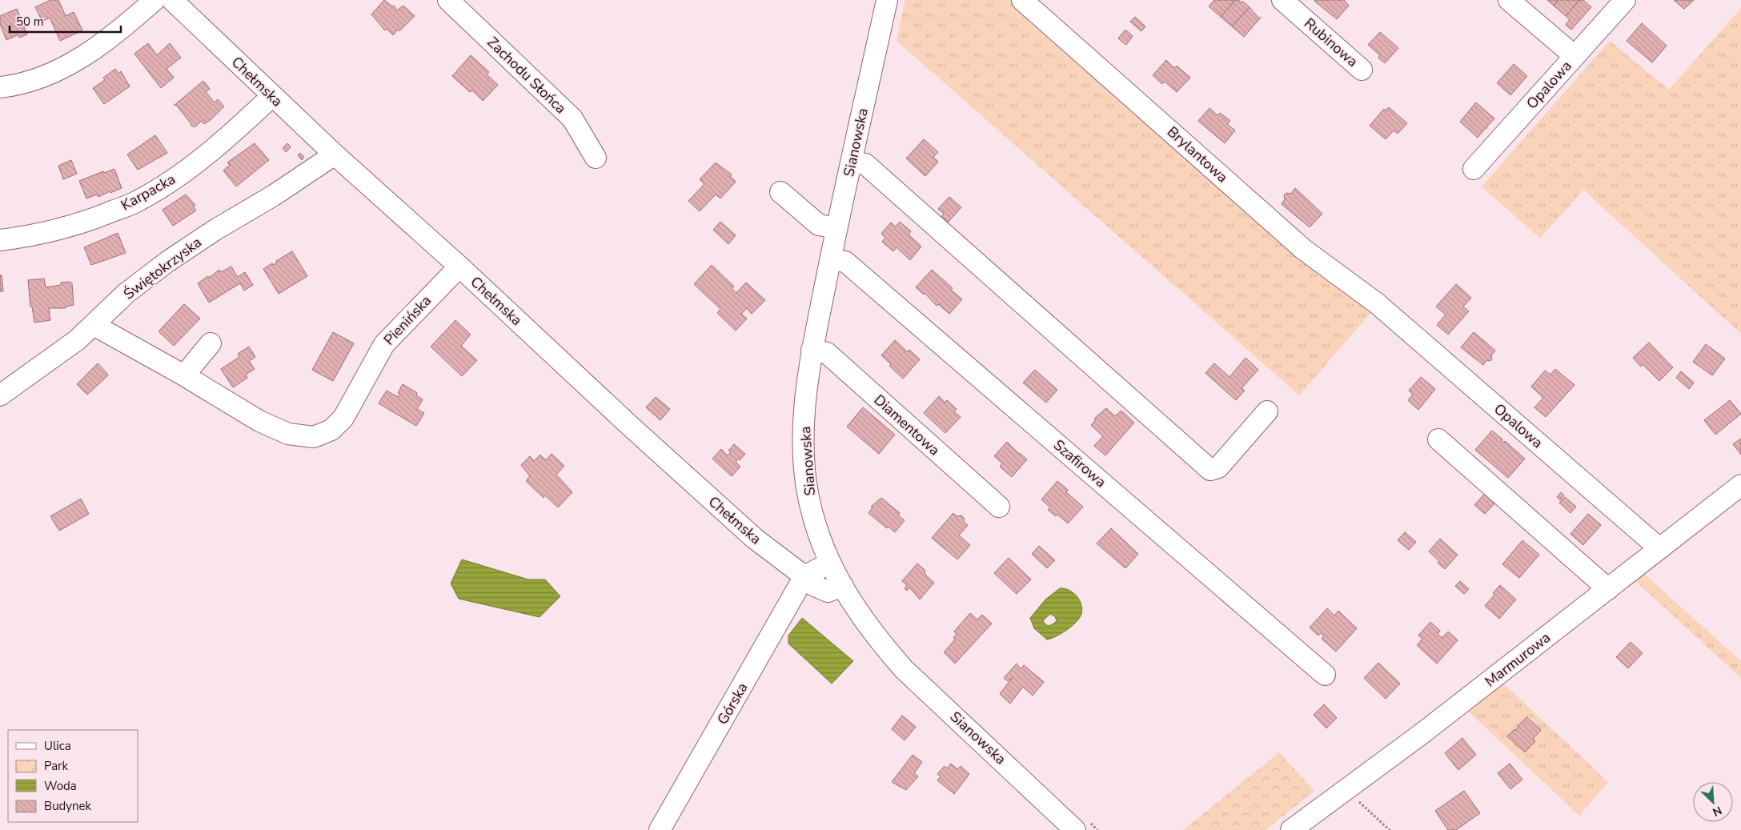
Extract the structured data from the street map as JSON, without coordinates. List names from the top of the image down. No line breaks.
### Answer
{"streets":{"street":["Rubinowa","Zachodu Słońca","Chełmska","Opalowa","Sianowska","Brylantowa","Karpacka","Świętokrzyska","Pienińska","Diamentowa","Szafirowa","Marmurowa","Górska"]},"crossings":[["Chełmska","Sianowska"],["Chełmska","Karpacka"],["Chełmska","Świętokrzyska"],["Chełmska","Pienińska"],["Chełmska","Górska"],["Opalowa","Brylantowa"],["Opalowa","Marmurowa"],["Sianowska","Diamentowa"],["Sianowska","Szafirowa"]],"legend":["Ulica","Park","Woda","Budynek"],"scale_bar":"50 m","north":"bottom right"}
